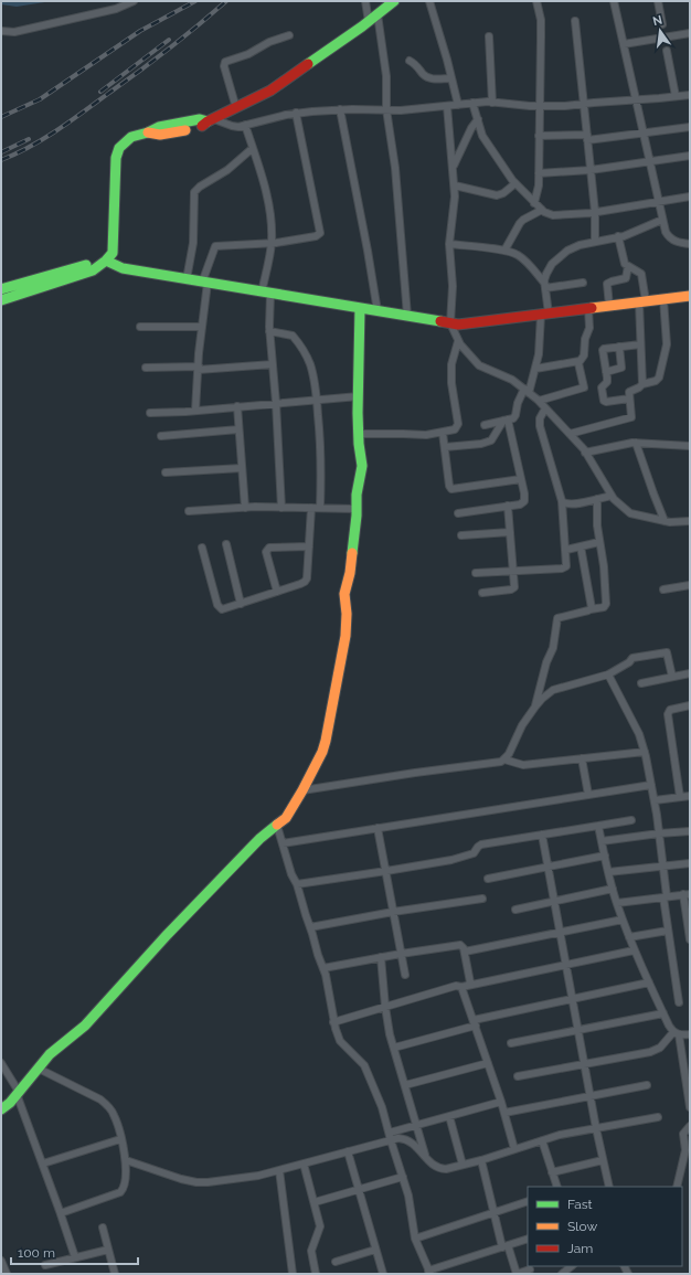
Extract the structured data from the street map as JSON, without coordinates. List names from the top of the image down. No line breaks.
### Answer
{"legend":["Fast","Slow","Jam"],"scale_bar":"100 m","north":"top"}
